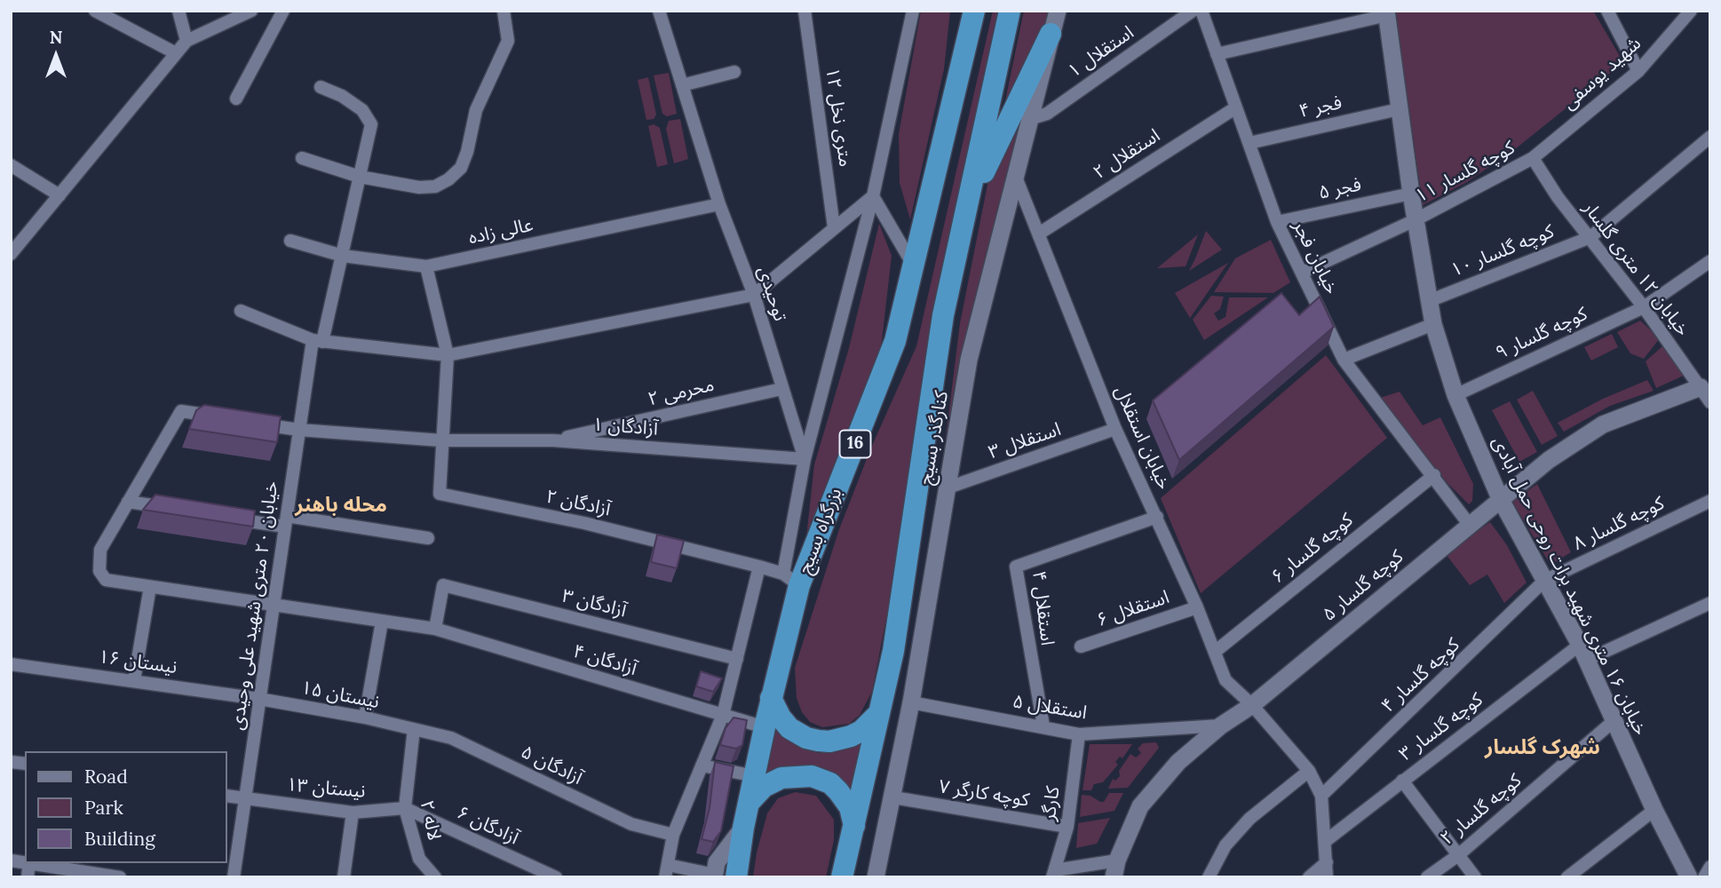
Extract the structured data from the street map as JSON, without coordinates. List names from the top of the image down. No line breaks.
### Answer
{"streets":{"highway":["16","بزرگراه بسیج"],"street":["استقلال ۱","شهید یوسفی","فجر ۴","۱۲ متری نخل","استقلال ۲","کوچه گلسار ۱۱","فجر ۵","عالی زاده","کوچه گلسار ۱۰","خیابان فجر","خیابان ۱۲ متری گلسار","توحیدی","کوچه گلسار ۹","محرمی ۲","آزادگان ۱","کنارگذر بسیج","خیابان استقلال","استقلال ۳","آزادگان ۲","کوچه گلسار ۸","کوچه گلسار ۶","کوچه گلسار ۵","خیابان ۱۶ متری شهید برات روحی حمل آبادی","آزادگان ۳","خیابان ۲۰ متری شهید علی وحیدی","استقلال ۴","استقلال ۶","آزادگان ۴","نیستان ۱۶","کوچه گلسار ۴","نیستان ۱۵","استقلال ۵","کوچه گلسار ۳","آزادگان ۵","نیستان ۱۳","کوچه کارگر ۷","کارگر","کوچه گلسار ۲","لاله ۲","آزادگان ۶"]},"crossings":[["استقلال ۱","کنارگذر بسیج"],["شهید یوسفی","کوچه گلسار ۱۱"],["شهید یوسفی","خیابان ۱۲ متری گلسار"],["فجر ۴","خیابان فجر"],["فجر ۴","خیابان ۱۶ متری شهید برات روحی حمل آبادی"],["استقلال ۲","خیابان فجر"],["استقلال ۲","خیابان استقلال"],["کوچه گلسار ۱۱","خیابان فجر"],["کوچه گلسار ۱۱","خیابان ۱۲ متری گلسار"],["کوچه گلسار ۱۱","خیابان ۱۶ متری شهید برات روحی حمل آبادی"],["فجر ۵","خیابان فجر"],["فجر ۵","خیابان ۱۶ متری شهید برات روحی حمل آبادی"],["عالی زاده","توحیدی"],["عالی زاده","خیابان ۲۰ متری شهید علی وحیدی"],["کوچه گلسار ۱۰","خیابان ۱۲ متری گلسار"],["کوچه گلسار ۱۰","خیابان ۱۶ متری شهید برات روحی حمل آبادی"],["خیابان فجر","کوچه گلسار ۶"],["خیابان فجر","کوچه گلسار ۵"],["خیابان ۱۲ متری گلسار","کوچه گلسار ۹"],["خیابان ۱۲ متری گلسار","کوچه گلسار ۵"],["توحیدی","محرمی ۲"],["توحیدی","آزادگان ۱"],["توحیدی","بزرگراه بسیج"],["کوچه گلسار ۹","خیابان ۱۶ متری شهید برات روحی حمل آبادی"],["محرمی ۲","آزادگان ۱"],["آزادگان ۱","آزادگان ۲"],["آزادگان ۱","خیابان ۲۰ متری شهید علی وحیدی"],["کنارگذر بسیج","خیابان استقلال"],["کنارگذر بسیج","استقلال ۳"],["کنارگذر بسیج","استقلال ۵"],["کنارگذر بسیج","کوچه کارگر ۷"],["خیابان استقلال","استقلال ۳"],["خیابان استقلال","کوچه گلسار ۶"],["خیابان استقلال","کوچه گلسار ۵"],["خیابان استقلال","استقلال ۴"],["خیابان استقلال","استقلال ۶"],["خیابان استقلال","کوچه گلسار ۴"],["خیابان استقلال","کوچه گلسار ۳"],["کوچه گلسار ۸","خیابان ۱۶ متری شهید برات روحی حمل آبادی"],["کوچه گلسار ۸","کوچه گلسار ۴"],["بزرگراه بسیج","آزادگان ۴"],["کوچه گلسار ۵","خیابان ۱۶ متری شهید برات روحی حمل آبادی"],["کوچه گلسار ۵","استقلال ۵"],["خیابان ۱۶ متری شهید برات روحی حمل آبادی","کوچه گلسار ۴"],["خیابان ۱۶ متری شهید برات روحی حمل آبادی","کوچه گلسار ۳"],["خیابان ۱۶ متری شهید برات روحی حمل آبادی","کوچه گلسار ۲"],["آزادگان ۳","آزادگان ۴"],["خیابان ۲۰ متری شهید علی وحیدی","آزادگان ۴"],["خیابان ۲۰ متری شهید علی وحیدی","نیستان ۱۶"],["خیابان ۲۰ متری شهید علی وحیدی","نیستان ۱۵"],["خیابان ۲۰ متری شهید علی وحیدی","نیستان ۱۳"],["استقلال ۴","استقلال ۵"],["نیستان ۱۶","نیستان ۱۵"],["نیستان ۱۵","آزادگان ۵"],["نیستان ۱۵","لاله ۲"],["استقلال ۵","کارگر"],["آزادگان ۵","لاله ۲"],["نیستان ۱۳","لاله ۲"],["نیستان ۱۳","آزادگان ۶"],["کوچه کارگر ۷","کارگر"],["لاله ۲","آزادگان ۶"]],"districts":["محله باهنر","شهرک گلسار"],"legend":["Road","Park","Building"],"north":"top"}
